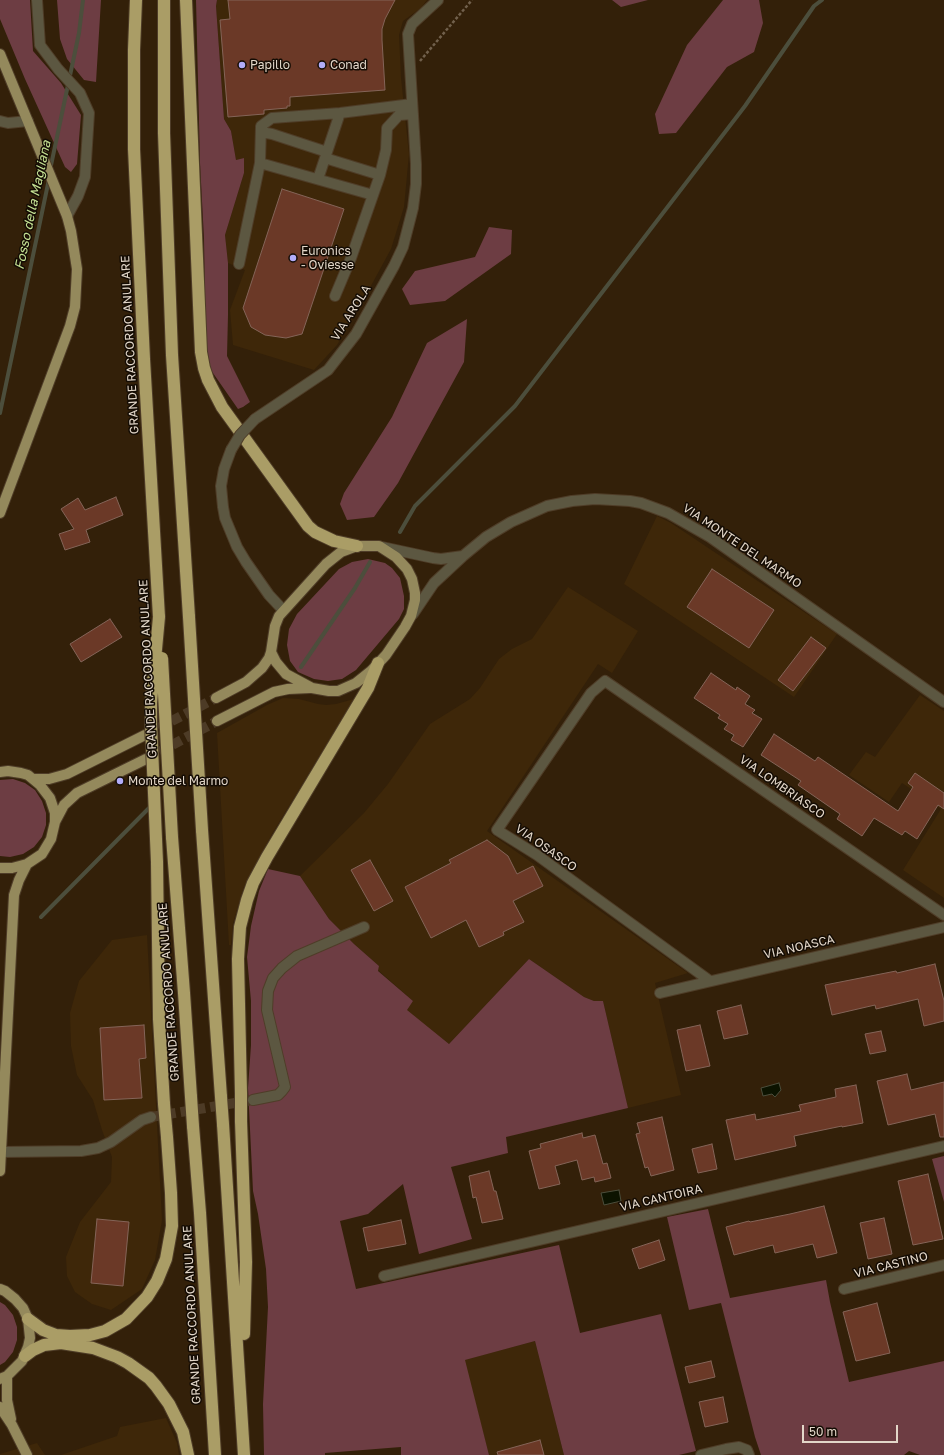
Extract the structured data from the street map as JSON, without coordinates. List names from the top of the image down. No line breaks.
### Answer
{"streets":{"highway":["GRANDE RACCORDO ANULARE"],"street":["VIA AROLA","VIA MONTE DEL MARMO","VIA LOMBRIASCO","VIA OSASCO","VIA NOASCA","VIA CANTOIRA","VIA CASTINO"]},"crossings":[["VIA AROLA","VIA MONTE DEL MARMO"],["VIA LOMBRIASCO","VIA OSASCO"],["VIA OSASCO","VIA NOASCA"]],"water":["Fosso della Magliana"],"places":["Papillo","Conad","Euronics - Oviesse","Monte del Marmo"],"scale_bar":"50 m"}
